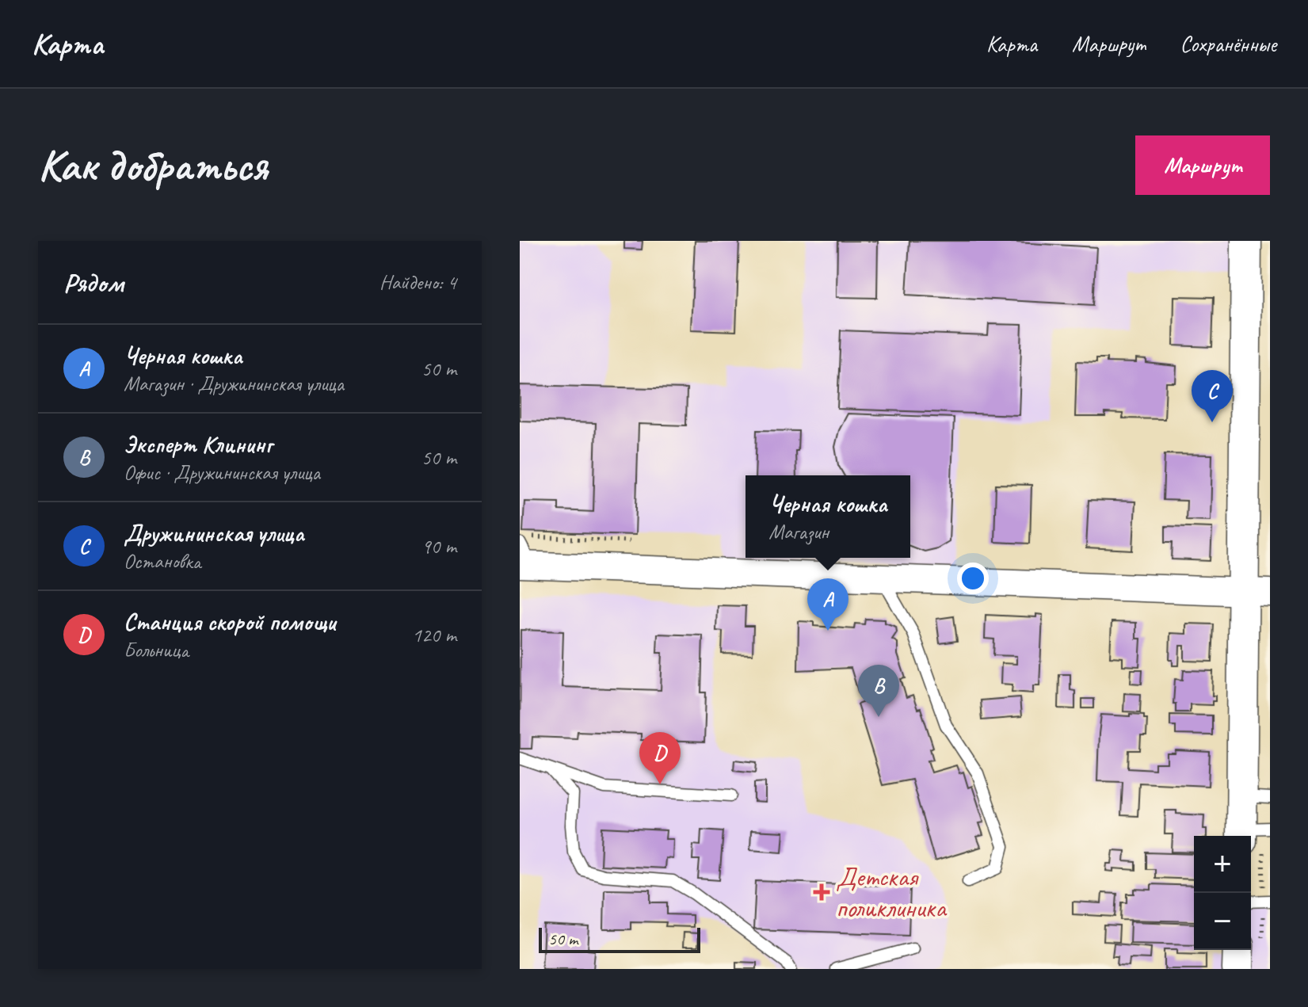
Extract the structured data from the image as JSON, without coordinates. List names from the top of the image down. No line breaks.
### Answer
{"places":{"health":["Детская поликлиника"]},"scale_bar":"50 m","page":{"header":"Карта","nav":["Карта","Маршрут","Сохранённые"],"buttons":"Маршрут","title":"Как добраться","heading":["Рядом","Найдено: 4"],"list":[{"mark":"A","name":"Черная кошка","note":"Магазин · Дружининская улица","value":"50 m"},{"mark":"B","name":"Эксперт Клининг","note":"Офис · Дружининская улица","value":"50 m"},{"mark":"C","name":"Дружининская улица","note":"Остановка","value":"90 m"},{"mark":"D","name":"Станция скорой помощи","note":"Больница","value":"120 m"}],"pins":["C","A","B","D"],"popup":["Черная кошка","Магазин"],"map_buttons":["+","−"],"scale":"50 m"}}
